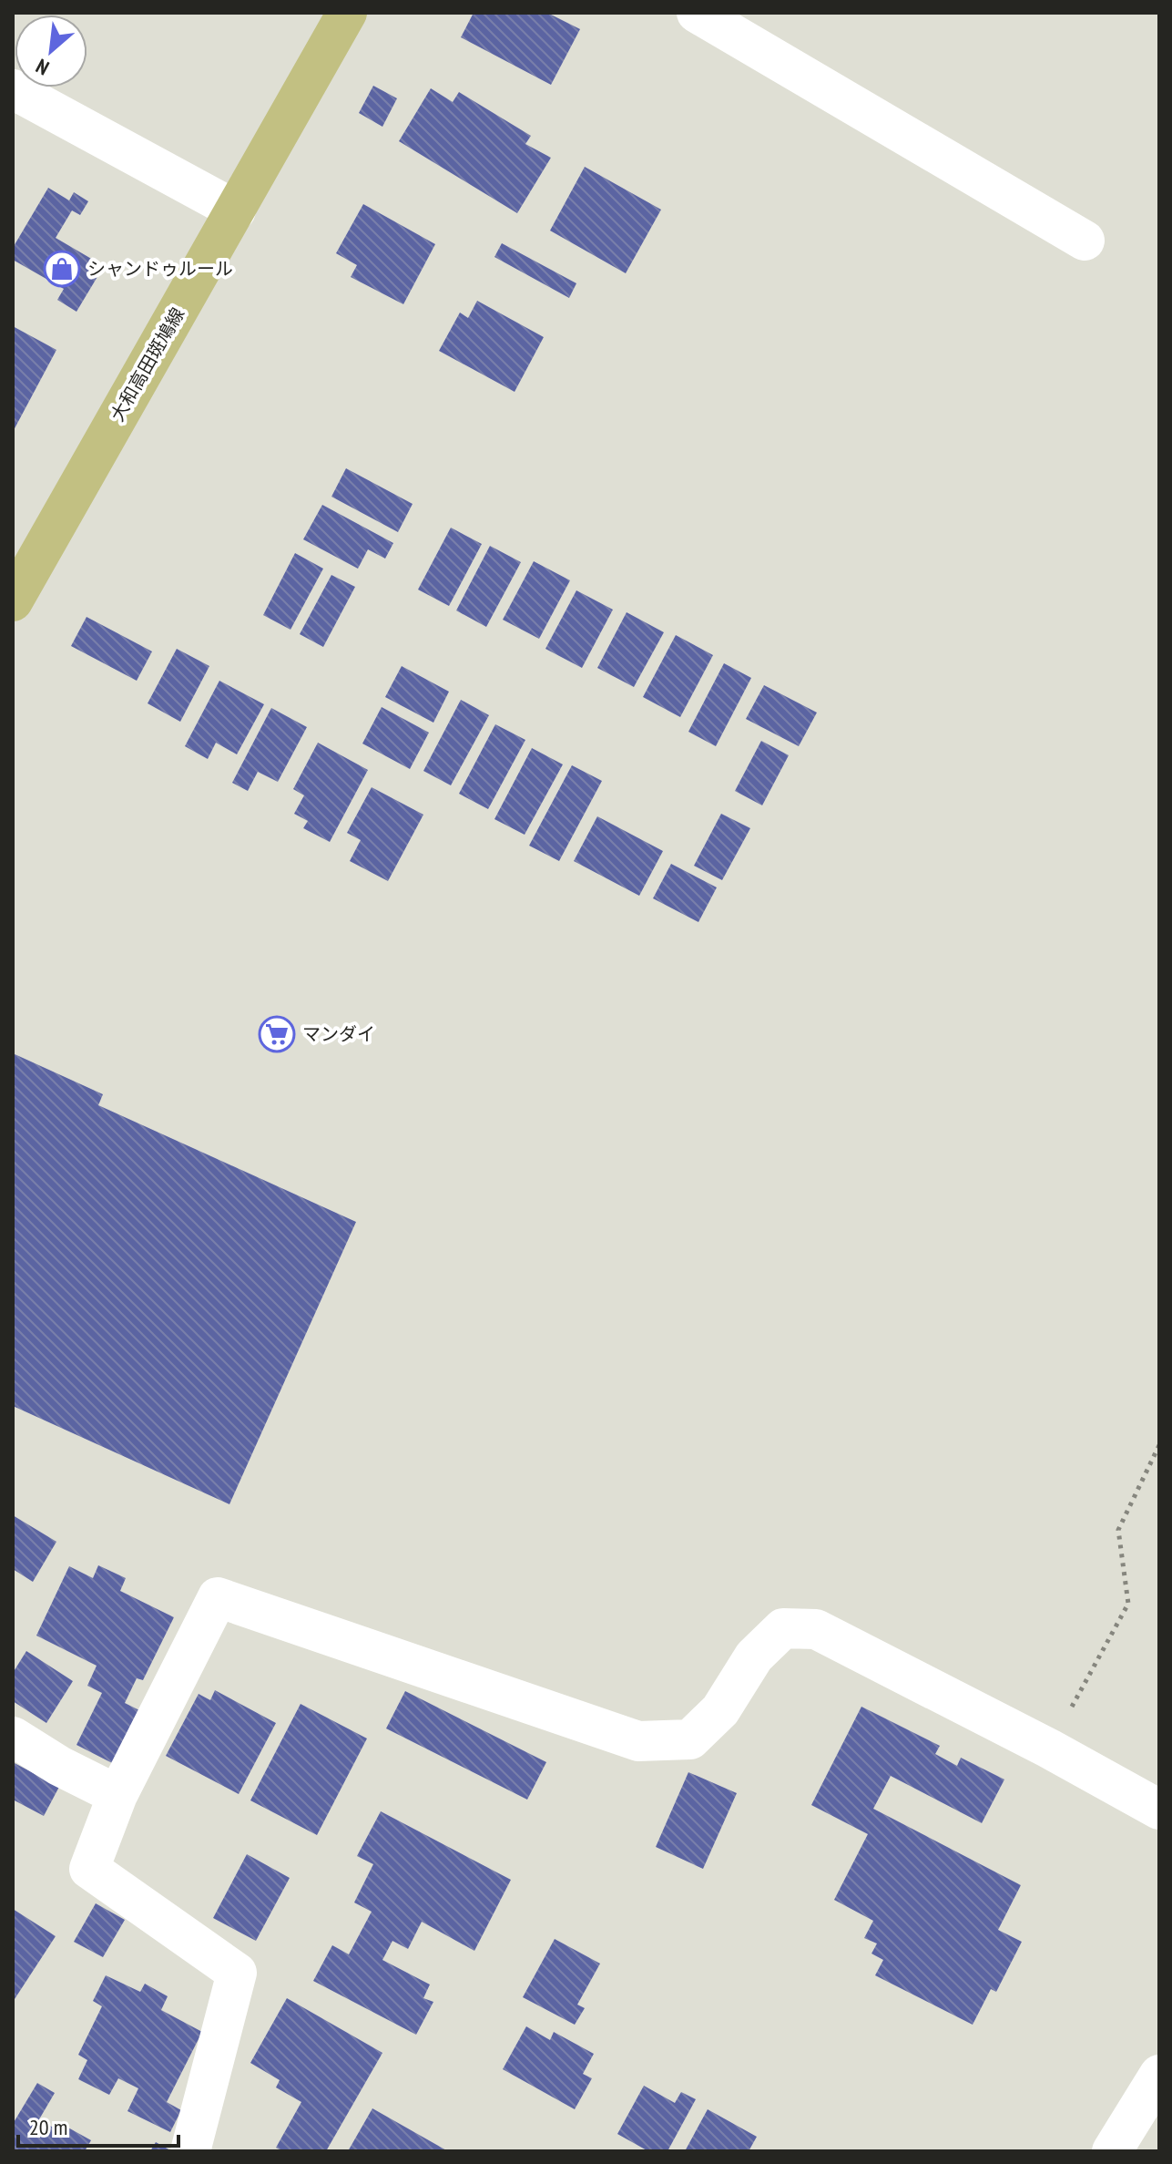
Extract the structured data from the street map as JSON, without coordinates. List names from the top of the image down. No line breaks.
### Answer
{"streets":{"main road":["大和高田斑鳩線"]},"places":{"shop":["シャンドゥルール"],"supermarket":["マンダイ"]},"scale_bar":"20 m","north":"bottom left"}
